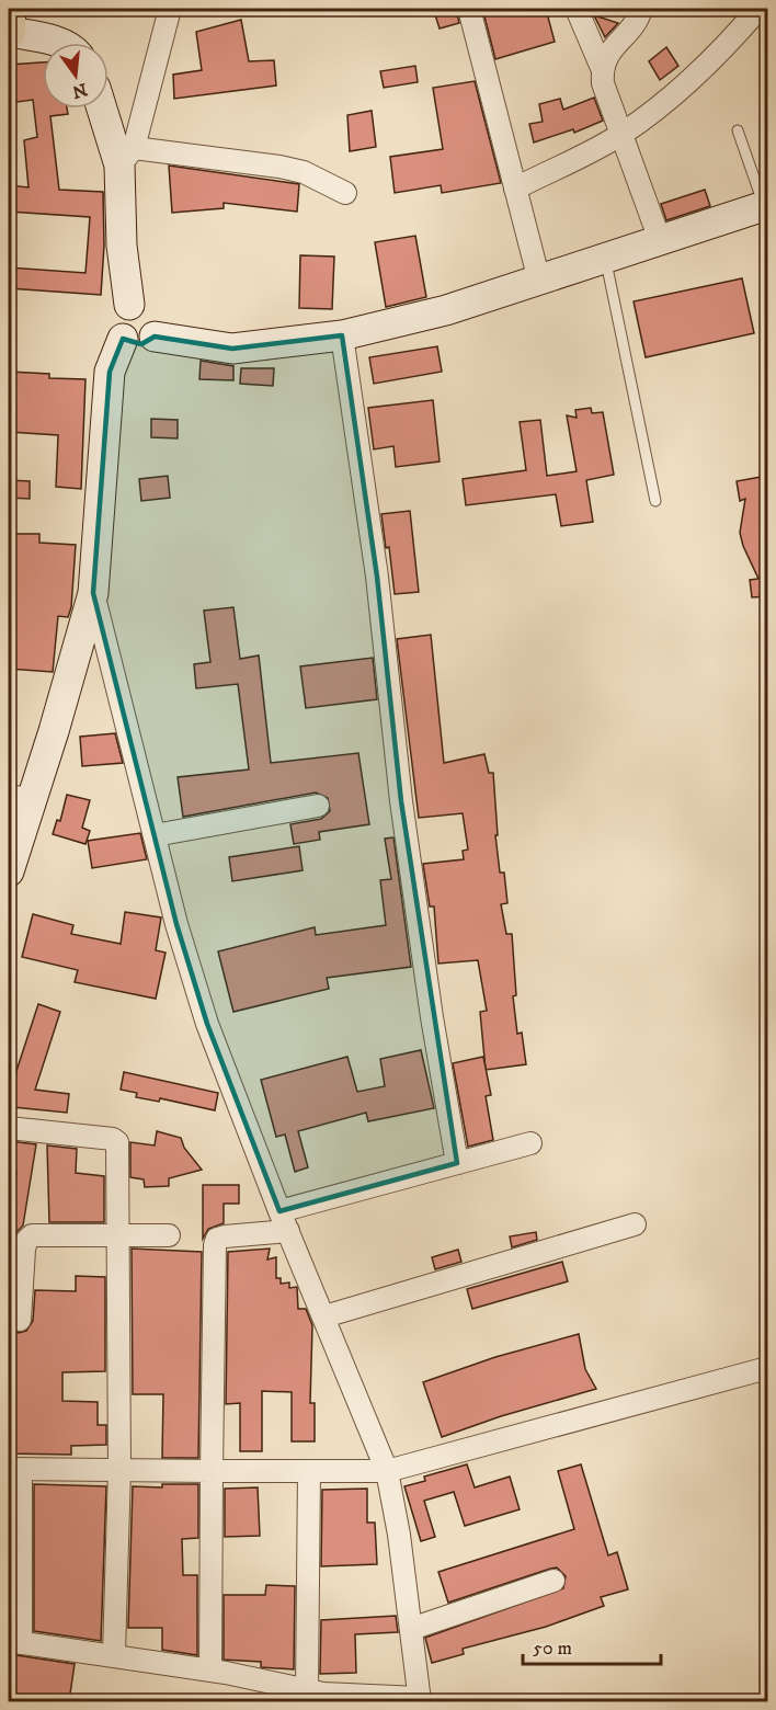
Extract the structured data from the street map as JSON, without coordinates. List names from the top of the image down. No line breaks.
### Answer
{"scale_bar":"50 m","north":"bottom"}
